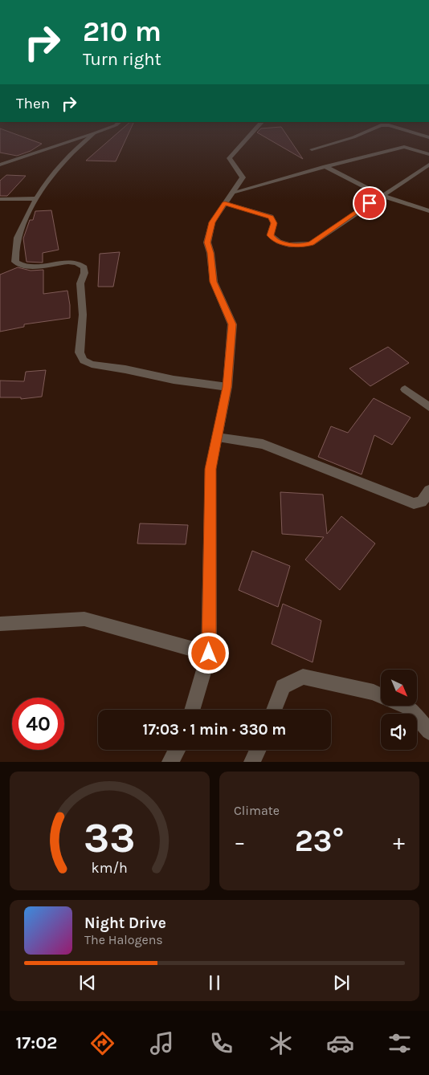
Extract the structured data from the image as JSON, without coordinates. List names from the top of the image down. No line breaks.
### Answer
{"north":"bottom right","page":{"turn":["210 m","Turn right"],"then":"Then","limit":"40","trip":"17:03 · 1 min · 330 m","tile":"Climate","heat":["−","23°","+"],"song":["Night Drive","The Halogens"],"tabs":"17:02","gauge":["33","km/h"]}}
